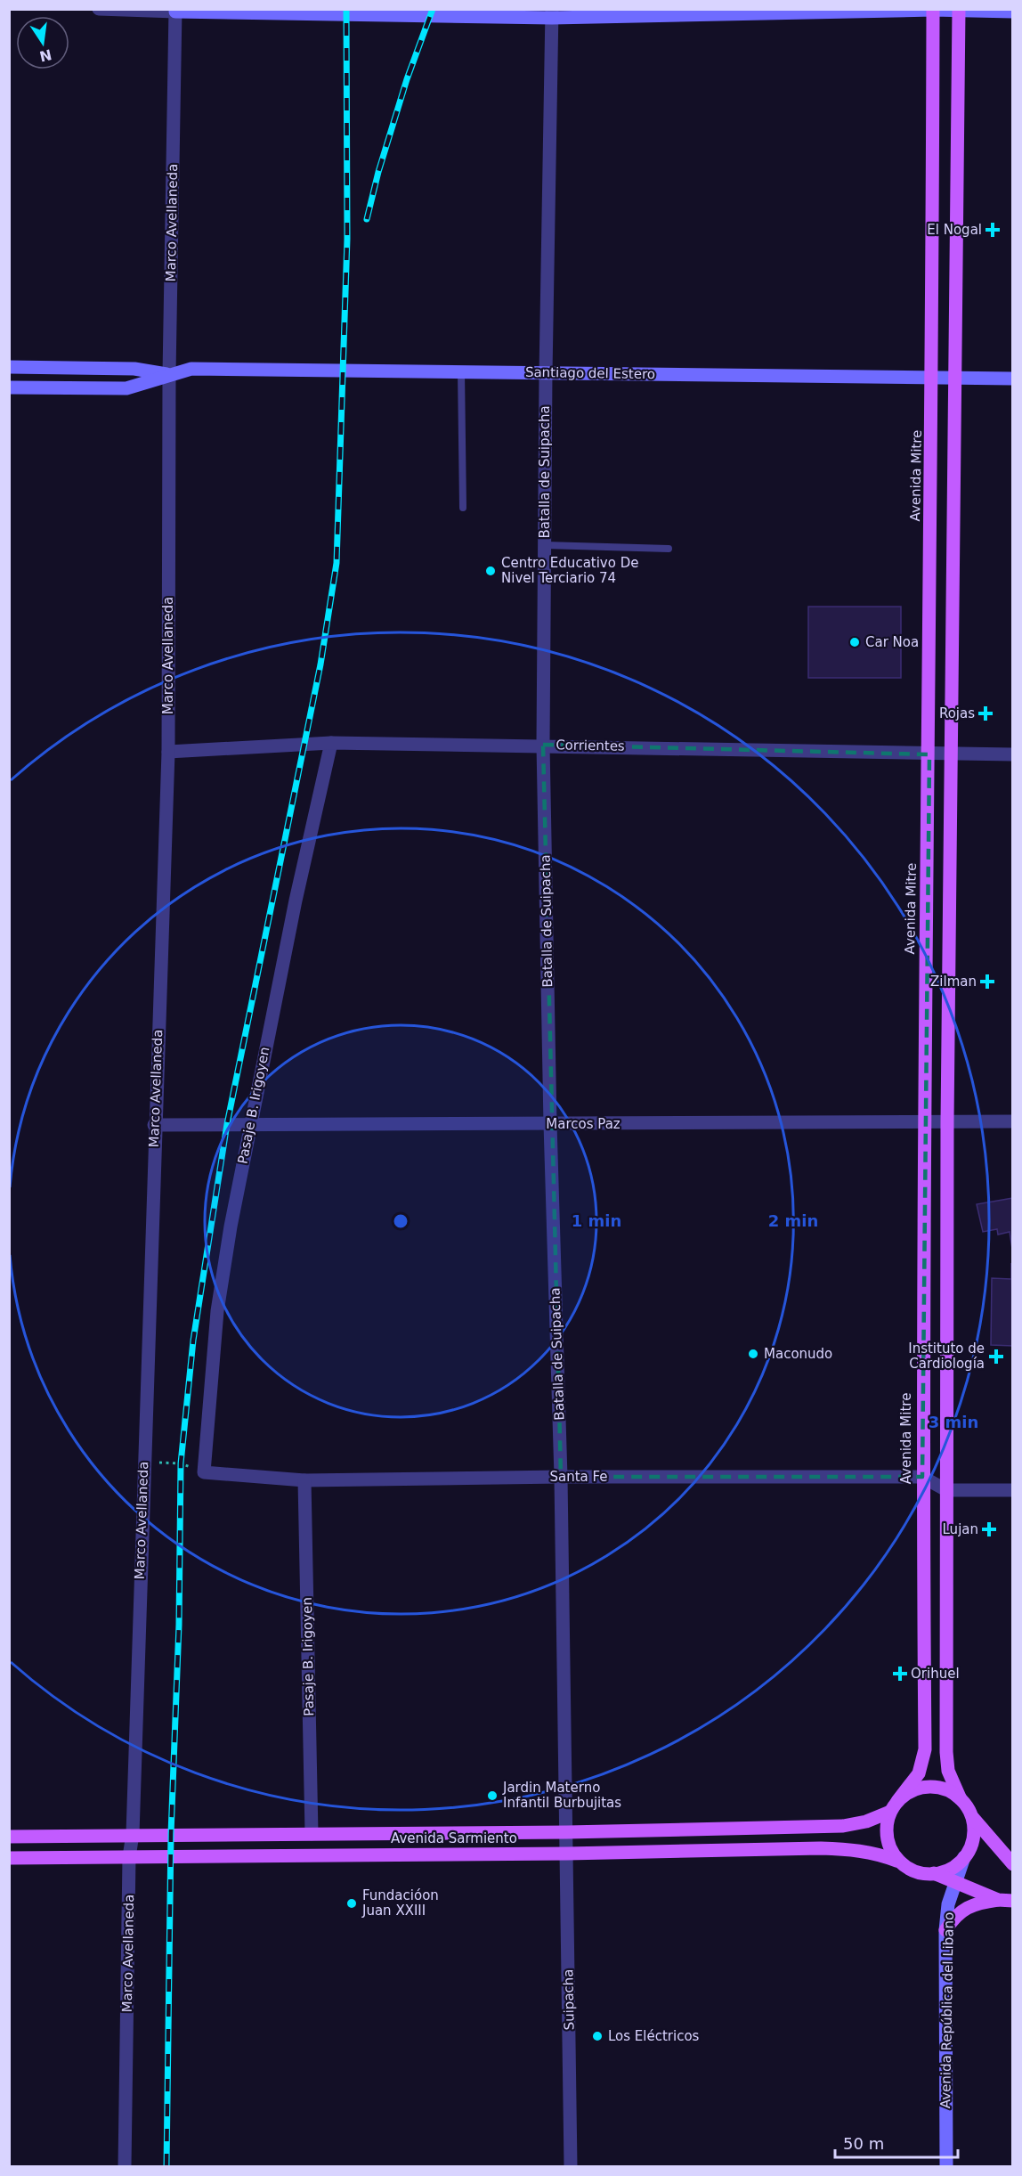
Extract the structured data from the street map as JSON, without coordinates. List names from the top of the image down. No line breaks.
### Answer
{"streets":{"main road":["Avenida Mitre","Avenida Sarmiento"],"street":["Marco Avellaneda","Santiago del Estero","Batalla de Suipacha","Corrientes","Pasaje B. Irigoyen","Marcos Paz","Santa Fe","Suipacha","Avenida República del Libano"]},"crossings":[["Marco Avellaneda","Santiago del Estero"],["Marco Avellaneda","Corrientes"],["Marco Avellaneda","Marcos Paz"],["Marco Avellaneda","Avenida Sarmiento"],["Santiago del Estero","Batalla de Suipacha"],["Santiago del Estero","Avenida Mitre"],["Batalla de Suipacha","Corrientes"],["Batalla de Suipacha","Marcos Paz"],["Batalla de Suipacha","Santa Fe"],["Batalla de Suipacha","Avenida Sarmiento"],["Batalla de Suipacha","Suipacha"],["Avenida Mitre","Corrientes"],["Avenida Mitre","Marcos Paz"],["Avenida Mitre","Santa Fe"],["Avenida Mitre","Avenida Sarmiento"],["Avenida Mitre","Avenida República del Libano"],["Corrientes","Pasaje B. Irigoyen"],["Pasaje B. Irigoyen","Marcos Paz"],["Pasaje B. Irigoyen","Santa Fe"],["Pasaje B. Irigoyen","Avenida Sarmiento"],["Avenida Sarmiento","Suipacha"],["Avenida Sarmiento","Avenida República del Libano"]],"places":{"health":["El Nogal","Rojas","Zilman","Instituto de Cardiología","Lujan","Orihuel"],"other":["Centro Educativo De Nivel Terciario 74","Car Noa","Maconudo","Jardin Materno Infantil Burbujitas","Fundacióon Juan XXIII","Los Eléctricos"]},"scale_bar":"50 m","north":"bottom","rings":["1 min","2 min","3 min"]}
